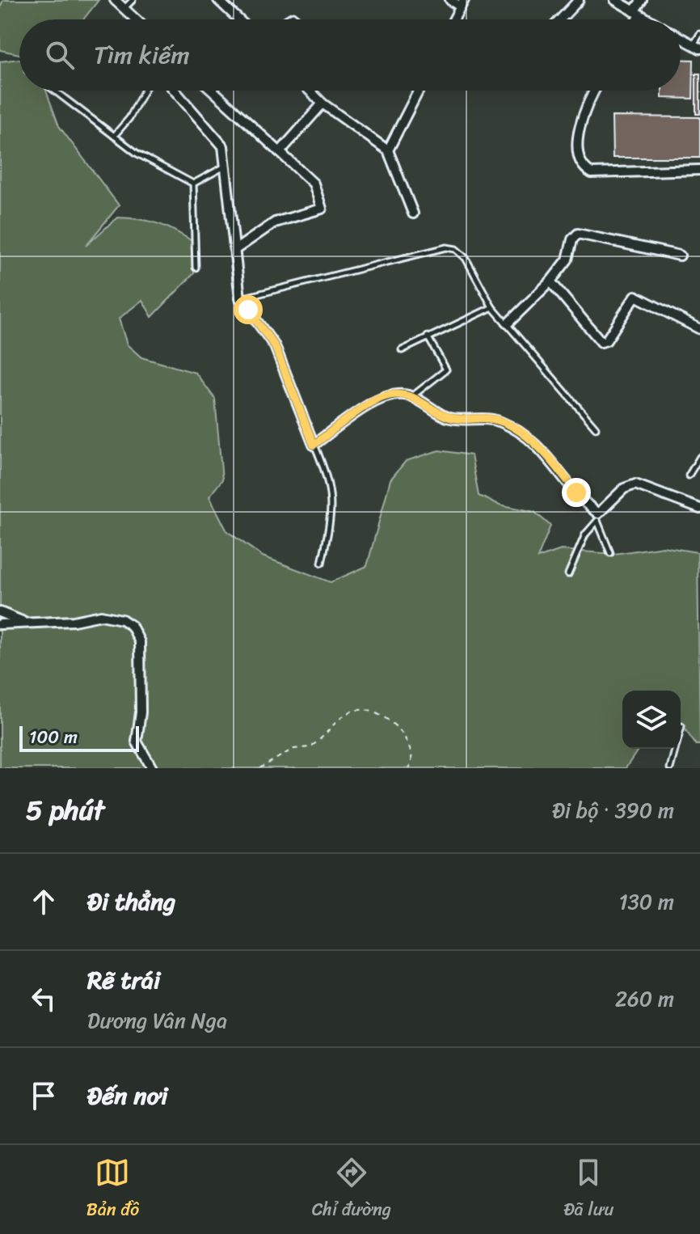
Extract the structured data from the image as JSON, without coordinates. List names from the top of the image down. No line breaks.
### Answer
{"scale_bar":"100 m","page":{"search":"Tìm kiếm","scale":"100 m","heading":["5 phút","Đi bộ · 390 m"],"list":[["Đi thẳng","130 m"],["Rẽ trái","Dương Vân Nga","260 m"],"Đến nơi"],"nav":["Bản đồ","Chỉ đường","Đã lưu"]}}
